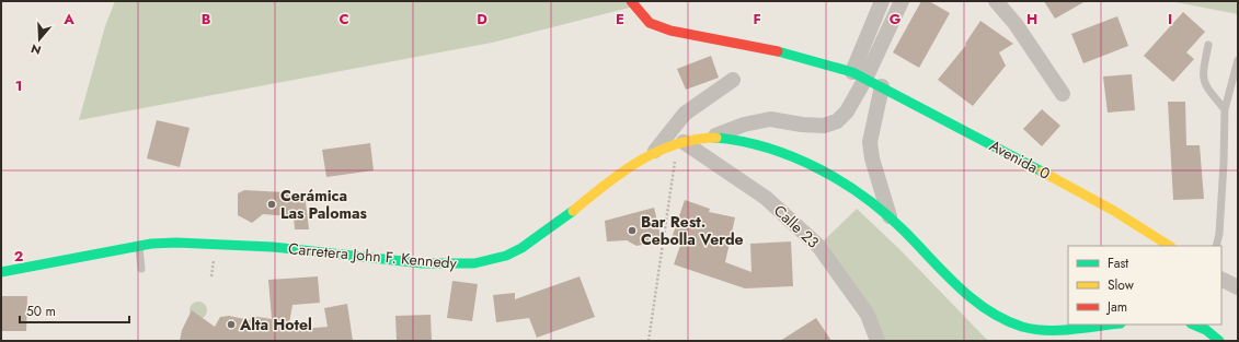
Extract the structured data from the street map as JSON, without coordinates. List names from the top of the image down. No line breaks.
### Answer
{"streets":{"main road":["Avenida 0","Carretera John F. Kennedy"],"street":["Calle 23"]},"crossings":[["Calle 23","Carretera John F. Kennedy"]],"places":["Cerámica Las Palomas","Bar Rest. Cebolla Verde","Alta Hotel"],"legend":["Fast","Slow","Jam"],"scale_bar":"50 m","north":"bottom","grid":{"columns":["A","B","C","D","E","F","G","H","I"],"rows":["1","2"]}}
